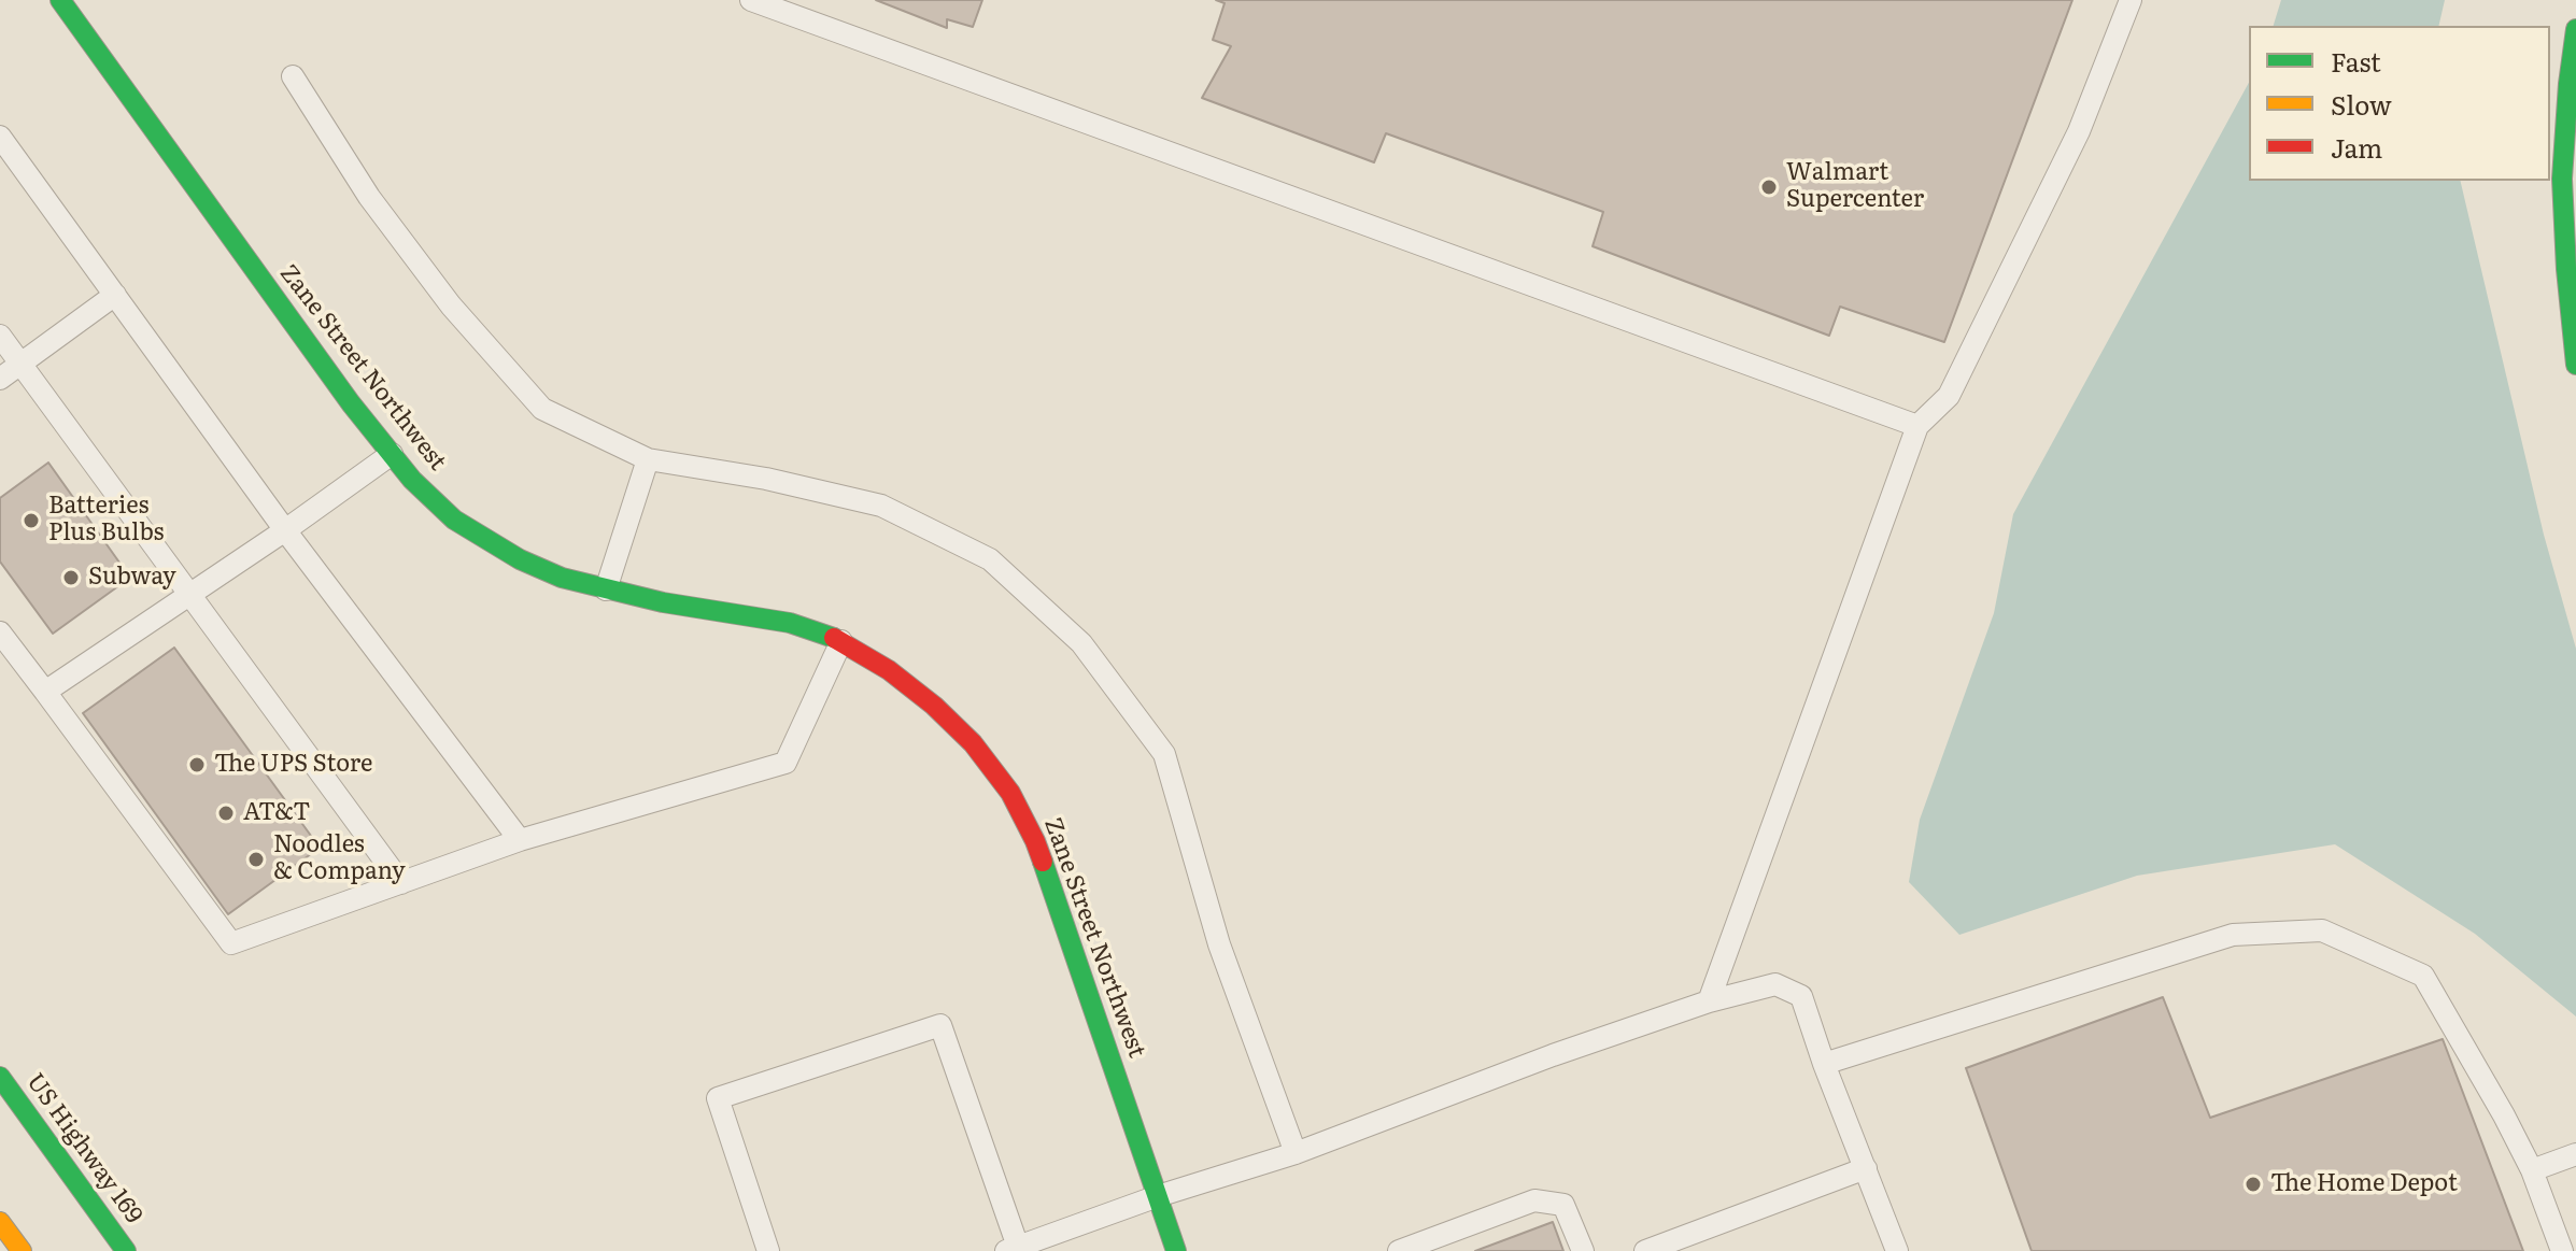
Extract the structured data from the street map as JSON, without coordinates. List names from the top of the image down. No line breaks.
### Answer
{"streets":{"main road":["Zane Street Northwest","US Highway 169"]},"places":["Walmart Supercenter","Batteries Plus Bulbs","Subway","The UPS Store","AT&T","Noodles & Company","The Home Depot"],"legend":["Fast","Slow","Jam"]}
